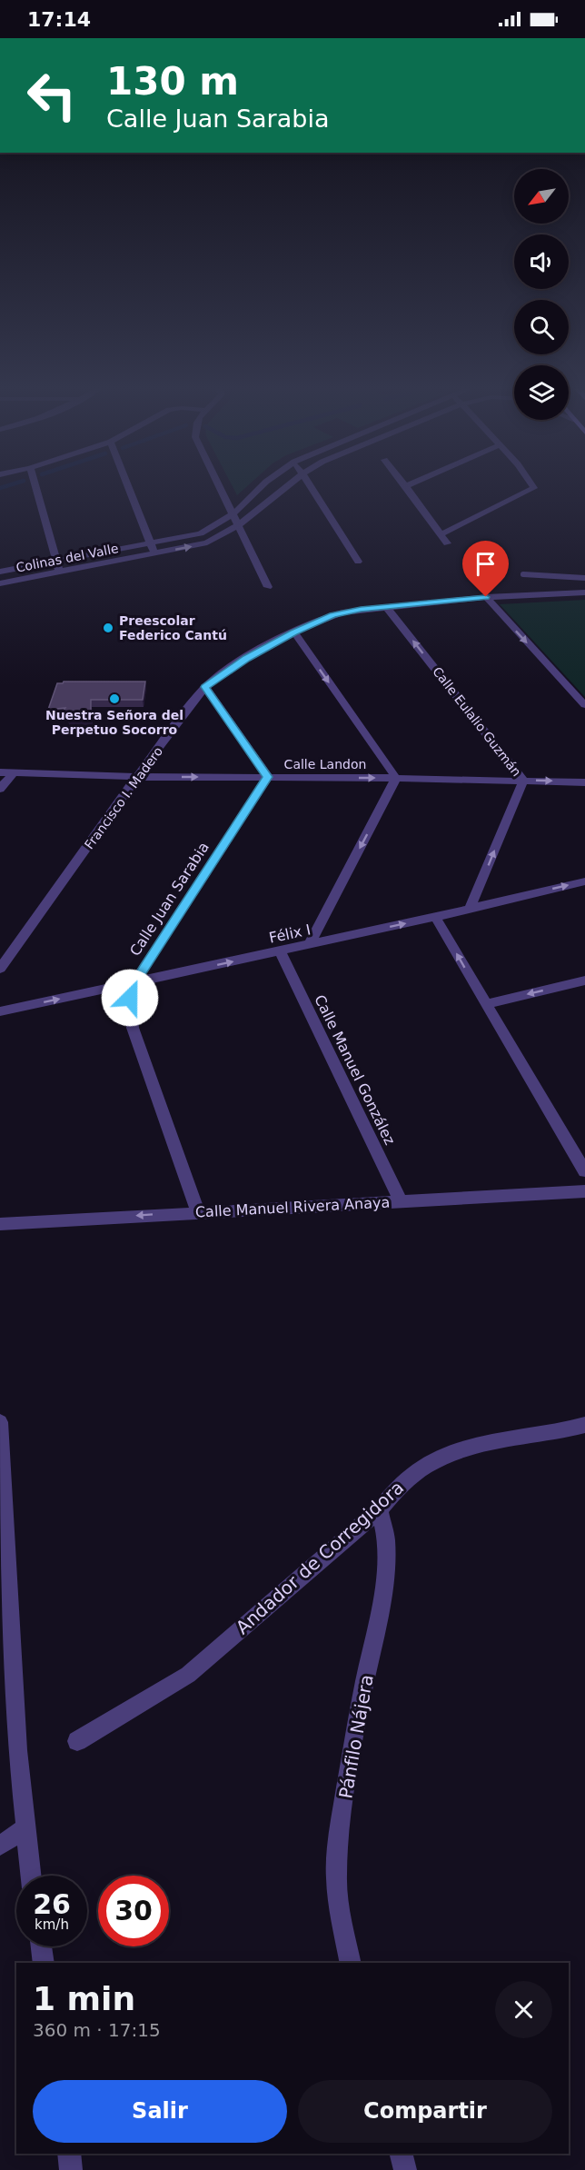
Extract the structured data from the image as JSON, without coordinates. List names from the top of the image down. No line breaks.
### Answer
{"streets":{"street":["Colinas del Valle","Calle Eulalio Guzmán","Calle Landon","Francisco I. Madero","Calle Juan Sarabia","Félix I","Calle Manuel González","Calle Manuel Rivera Anaya","Andador de Corregidora","Pánfilo Nájera"]},"crossings":[["Calle Eulalio Guzmán","Calle Landon"],["Calle Eulalio Guzmán","Francisco I. Madero"],["Calle Eulalio Guzmán","Félix I"],["Calle Landon","Francisco I. Madero"],["Calle Landon","Calle Juan Sarabia"],["Calle Juan Sarabia","Félix I"],["Calle Juan Sarabia","Calle Manuel Rivera Anaya"],["Félix I","Calle Manuel González"],["Calle Manuel González","Calle Manuel Rivera Anaya"],["Andador de Corregidora","Pánfilo Nájera"]],"one_way":["Calle Landon","Félix I"],"places":["Preescolar Federico Cantú","Nuestra Señora del Perpetuo Socorro"],"north":"bottom left","page":{"status":"17:14","turn":["130 m","Calle Juan Sarabia"],"speed":"26 km/h","limit":"30","heading":["1 min","360 m · 17:15"],"buttons":["Salir","Compartir"]}}
